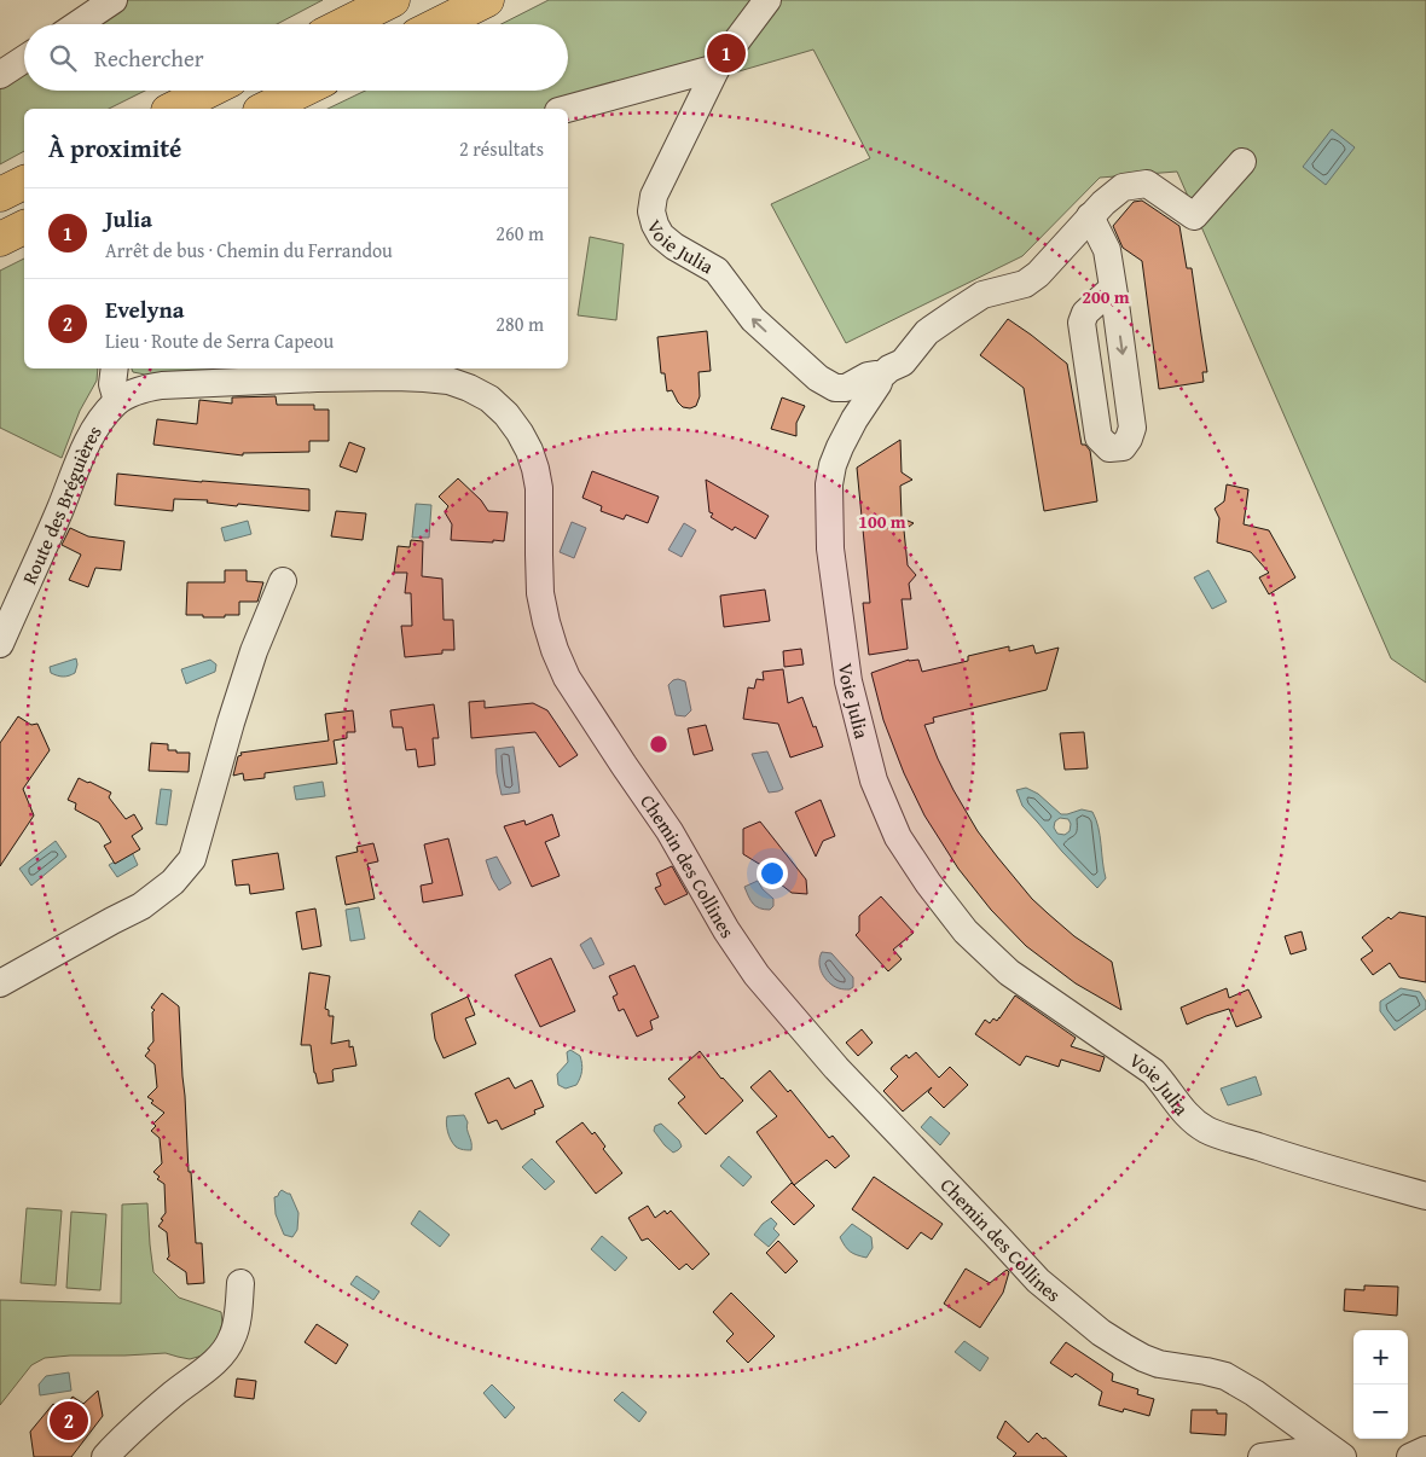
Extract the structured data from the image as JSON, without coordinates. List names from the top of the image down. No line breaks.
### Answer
{"streets":{"street":["Voie Julia","Route des Bréguières","Chemin des Collines"]},"crossings":[["Route des Bréguières","Chemin des Collines"]],"page":{"search":"Rechercher","pins":["1","2"],"heading":["À proximité","2 résultats"],"list":[{"mark":"1","name":"Julia","note":"Arrêt de bus · Chemin du Ferrandou","value":"260 m"},{"mark":"2","name":"Evelyna","note":"Lieu · Route de Serra Capeou","value":"280 m"}],"map_buttons":["+","−"]},"rings":["200 m","100 m"]}
